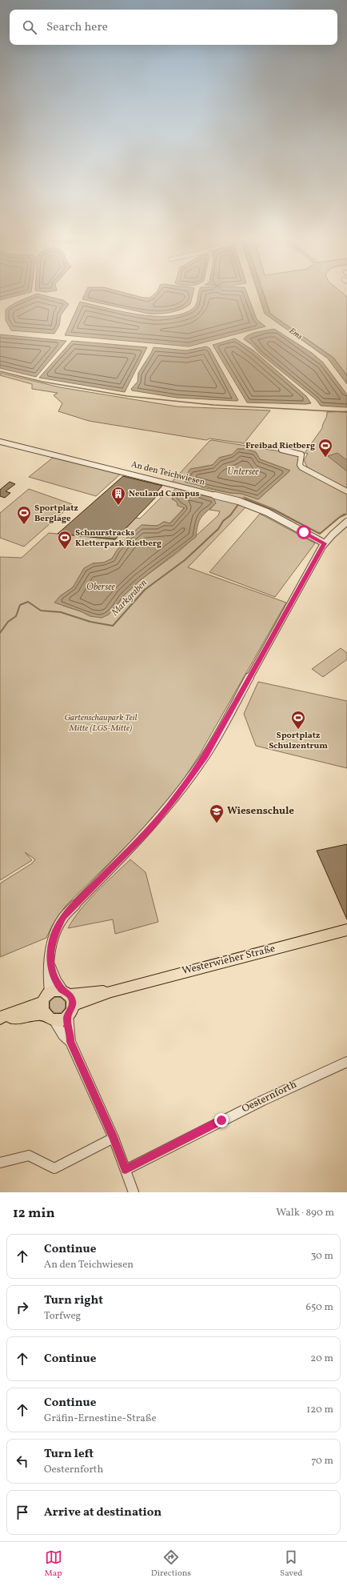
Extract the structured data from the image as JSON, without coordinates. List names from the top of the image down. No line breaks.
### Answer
{"streets":{"main road":["Westerwieher Straße"],"street":["An den Teichwiesen","Oesternforth"]},"water":["Ems","Untersee","Obersee","Markgraben"],"parks":["Gartenschaupark Teil Mitte (LGS-Mitte)"],"places":{"sports":["Freibad Rietberg","Sportplatz Berglage","Schnurstracks Kletterpark Rietberg","Sportplatz Schulzentrum"],"building":["Neuland Campus"],"school or university":["Wiesenschule"]},"page":{"search":"Search here","heading":["12 min","Walk · 890 m"],"list":[["Continue","An den Teichwiesen","30 m"],["Turn right","Torfweg","650 m"],["Continue","20 m"],["Continue","Gräfin-Ernestine-Straße","120 m"],["Turn left","Oesternforth","70 m"],"Arrive at destination"],"nav":["Map","Directions","Saved"]}}
